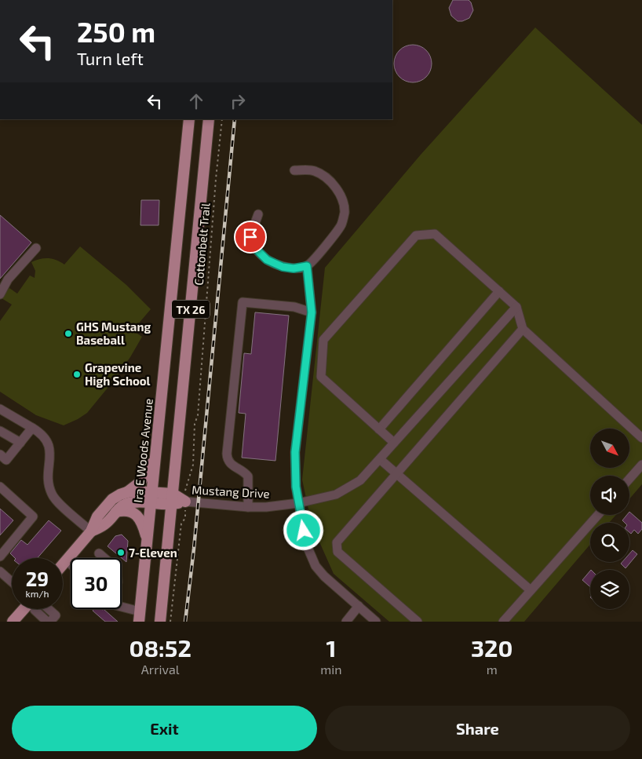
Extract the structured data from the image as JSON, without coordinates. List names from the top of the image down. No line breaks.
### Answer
{"streets":{"main road":["TX 26","Ira E Woods Avenue","Mustang Drive"],"path":["Cottonbelt Trail"]},"crossings":[["Cottonbelt Trail","Mustang Drive"],["TX 26","Mustang Drive"],["Ira E Woods Avenue","Mustang Drive"]],"places":["GHS Mustang Baseball","Grapevine High School","7-Eleven"],"north":"bottom right","page":{"turn":["250 m","Turn left"],"speed":"29 km/h","limit":"30","eta":["08:52","Arrival","1","min","320","m"],"buttons":["Exit","Share"]}}
